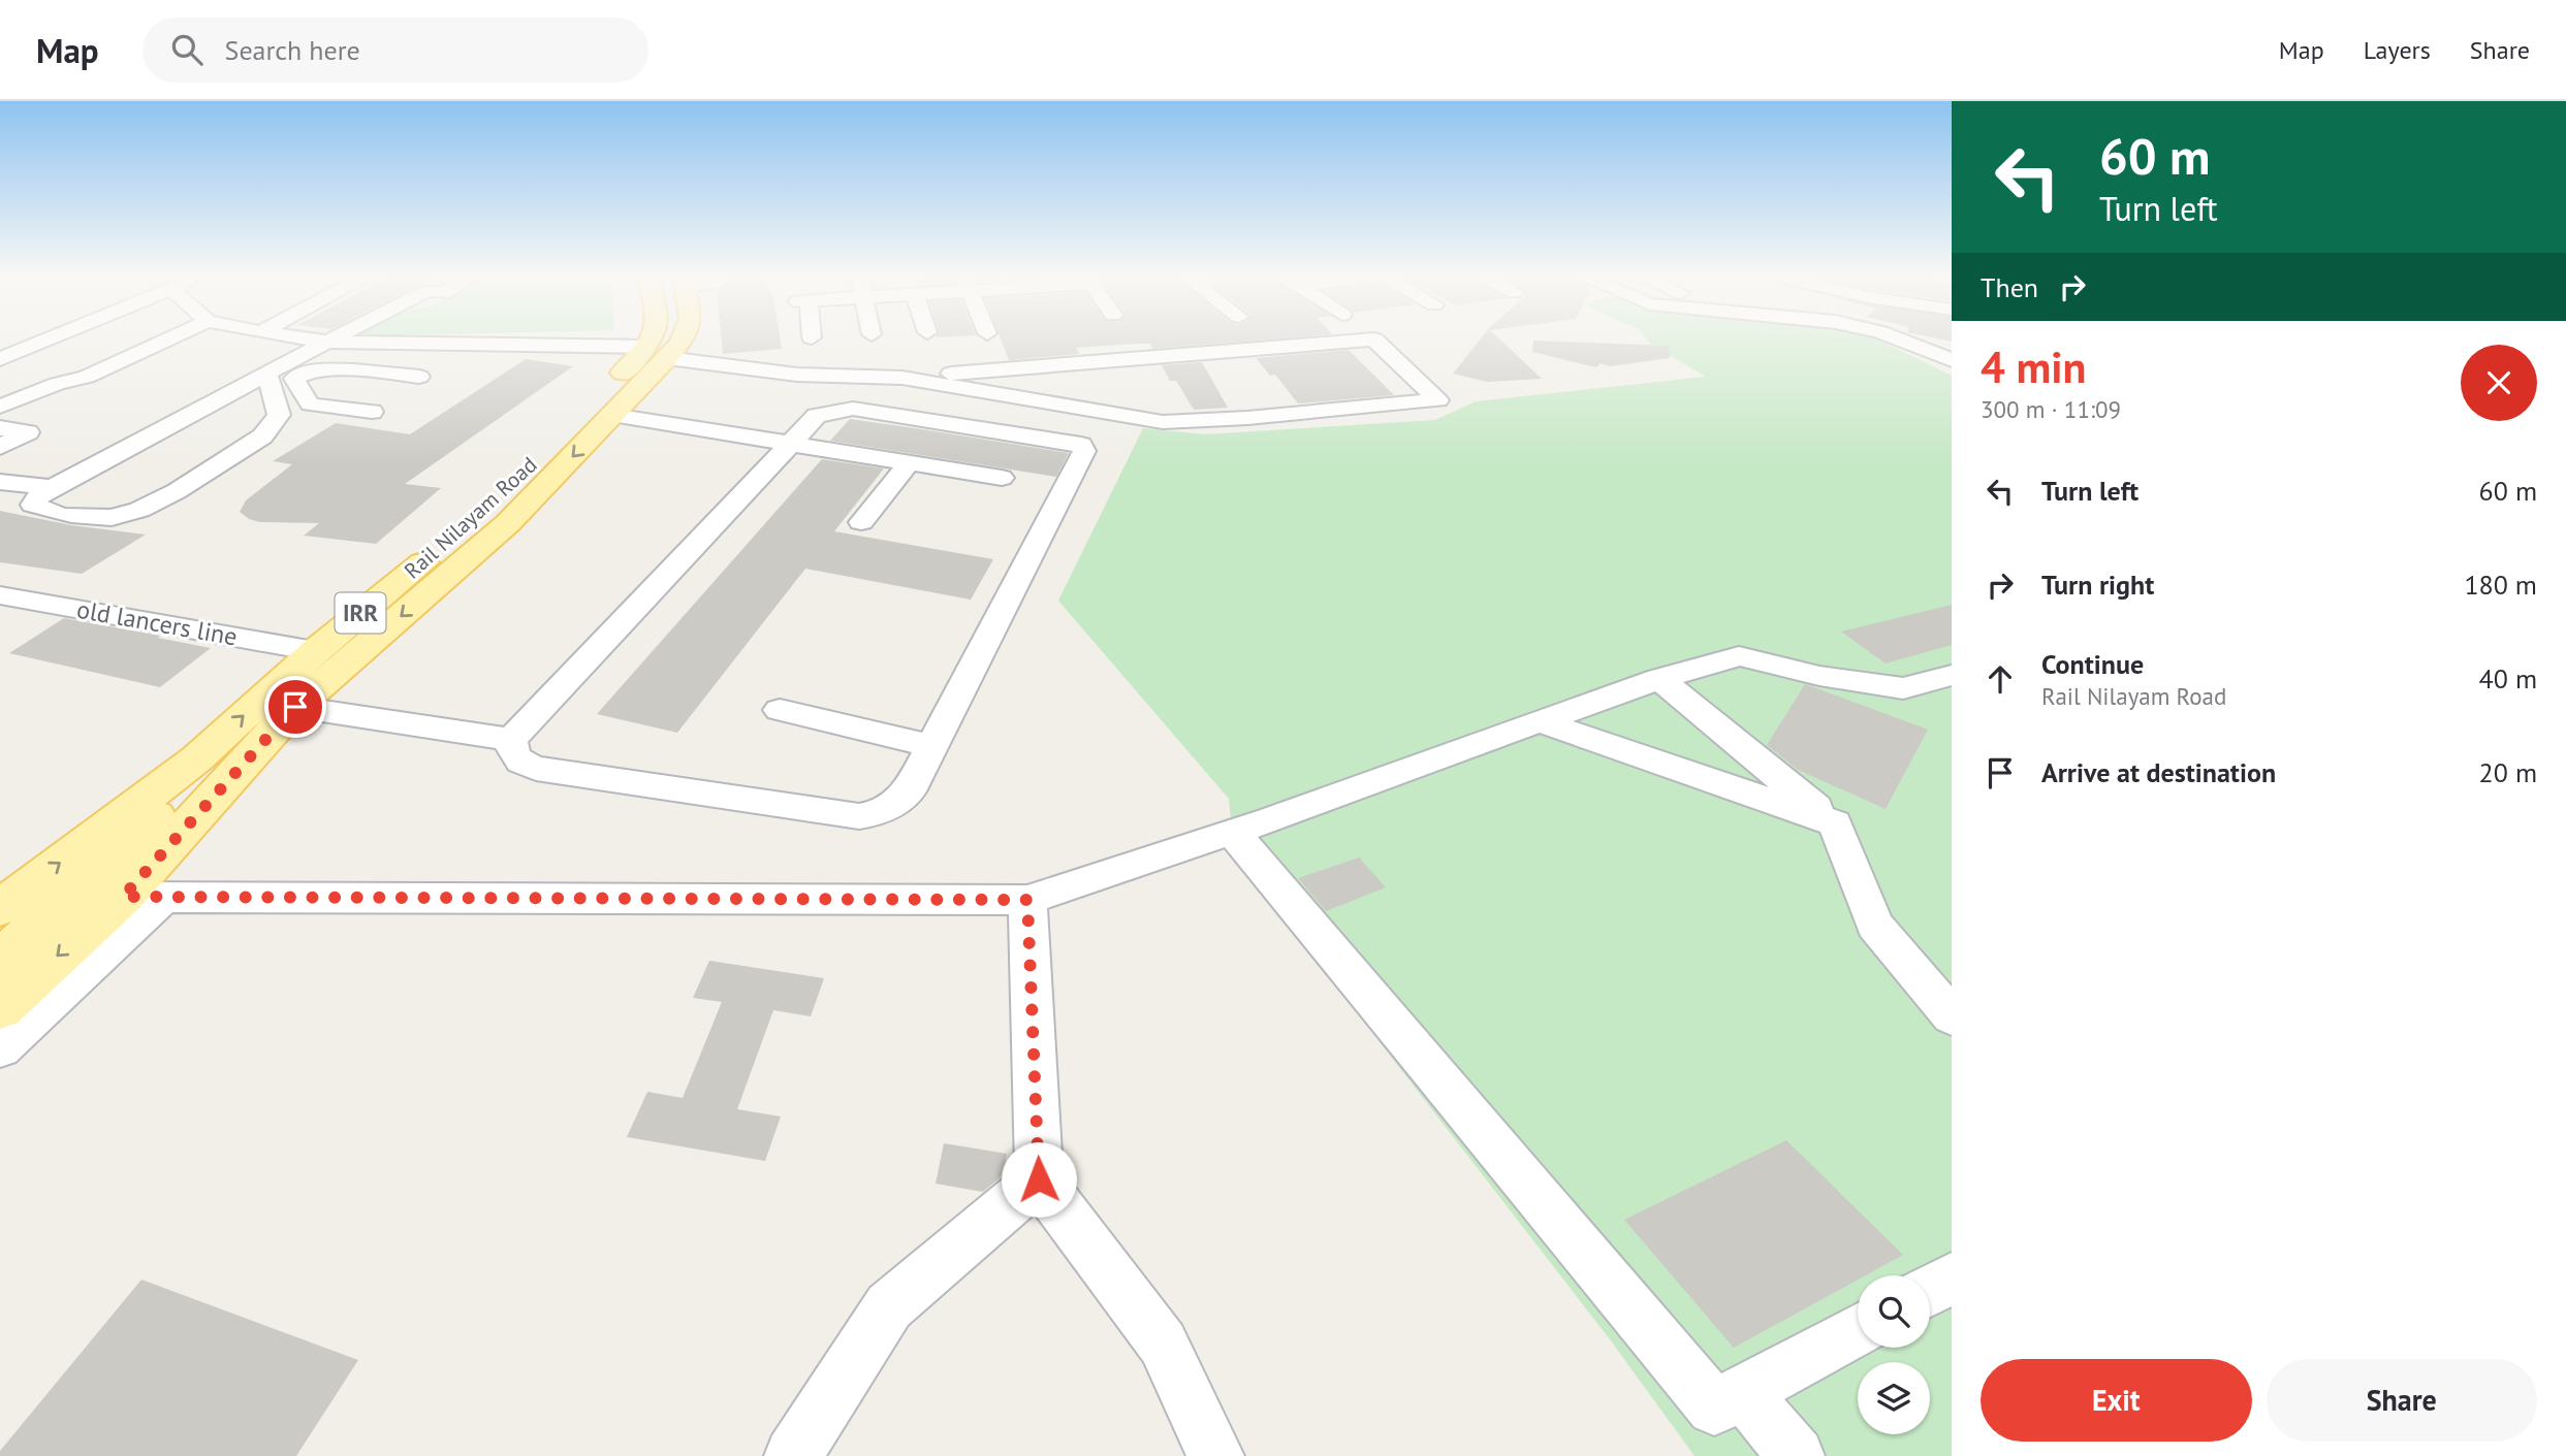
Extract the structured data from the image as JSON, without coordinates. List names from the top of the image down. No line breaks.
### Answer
{"streets":{"main road":["Rail Nilayam Road","IRR"],"street":["old lancers line"]},"crossings":[["Rail Nilayam Road","old lancers line"]],"page":{"header":"Map","search":"Search here","nav":["Map","Layers","Share"],"turn":["60 m","Turn left"],"then":"Then","heading":["4 min","300 m · 11:09"],"list":[{"name":"Turn left","value":"60 m"},{"name":"Turn right","value":"180 m"},{"name":"Continue","note":"Rail Nilayam Road","value":"40 m"},{"name":"Arrive at destination","value":"20 m"}],"buttons":["Exit","Share"]}}
